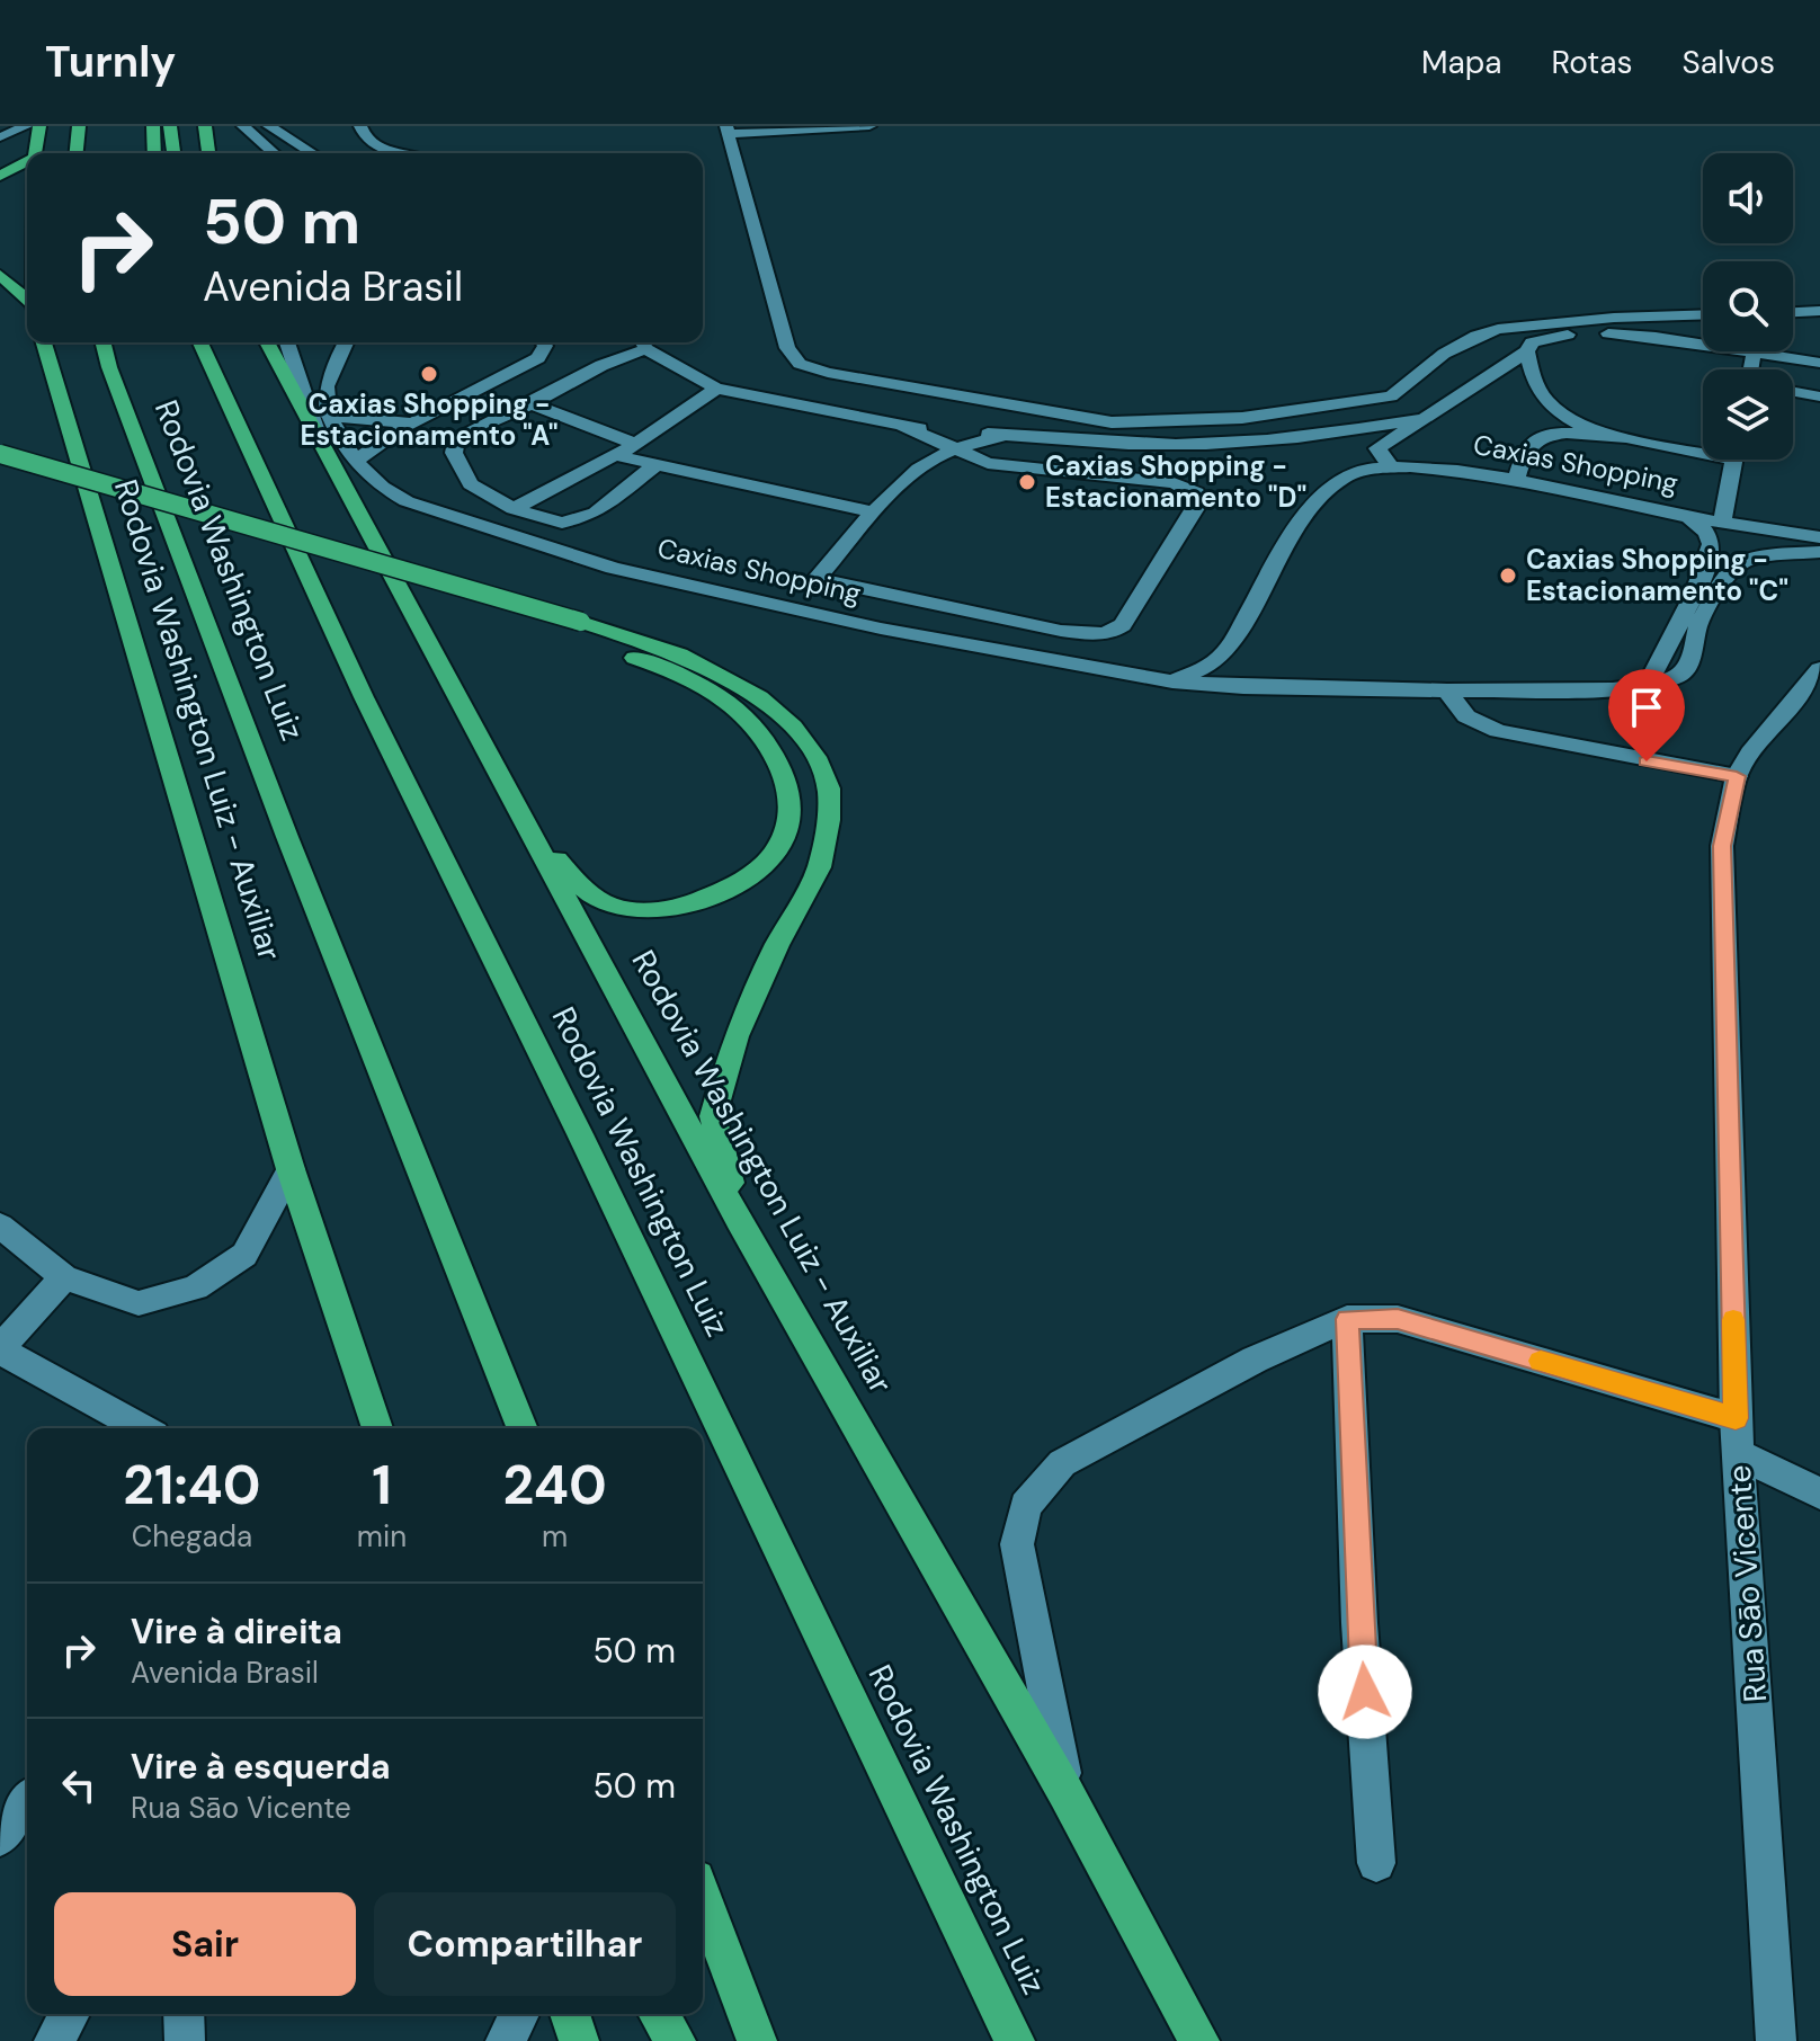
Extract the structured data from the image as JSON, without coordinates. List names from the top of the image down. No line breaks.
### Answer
{"streets":{"highway":["Rodovia Washington Luiz","Rodovia Washington Luiz - Auxiliar"],"main road":["Caxias Shopping","Rua Sāo Vicente"]},"places":["Caxias Shopping - Estacionamento \"A\"","Caxias Shopping - Estacionamento \"D\"","Caxias Shopping - Estacionamento \"C\""],"page":{"header":"Turnly","nav":["Mapa","Rotas","Salvos"],"turn":["50 m","Avenida Brasil"],"eta":["21:40","Chegada","1","min","240","m"],"list":[{"name":"Vire à direita","note":"Avenida Brasil","value":"50 m"},{"name":"Vire à esquerda","note":"Rua Sāo Vicente","value":"50 m"}],"buttons":["Sair","Compartilhar"]}}
